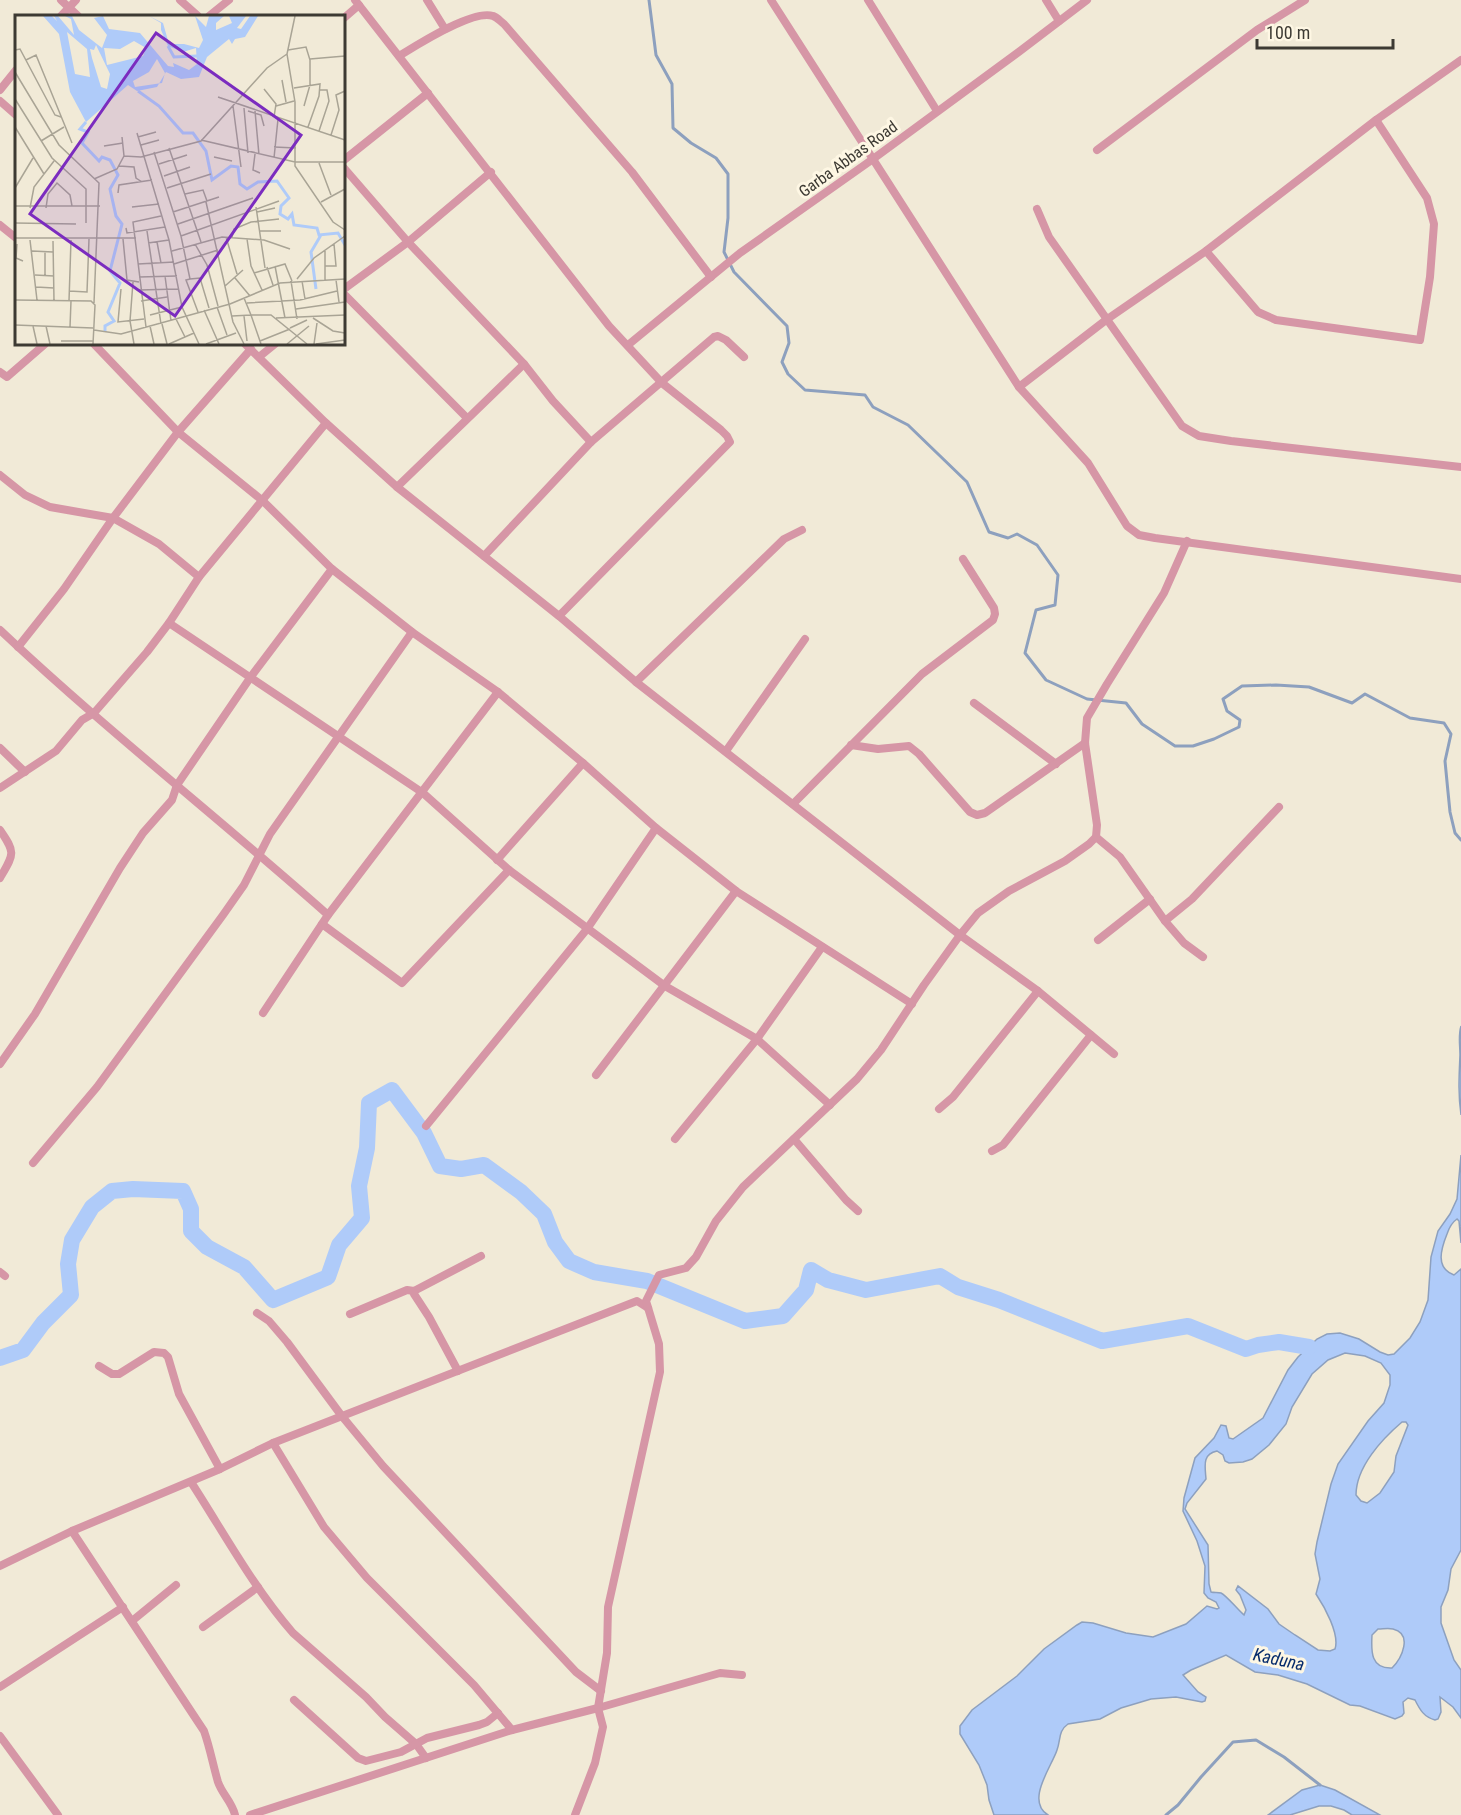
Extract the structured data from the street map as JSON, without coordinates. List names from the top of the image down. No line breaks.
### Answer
{"streets":{"street":["Garba Abbas Road"]},"water":["Kaduna"],"scale_bar":"100 m"}
